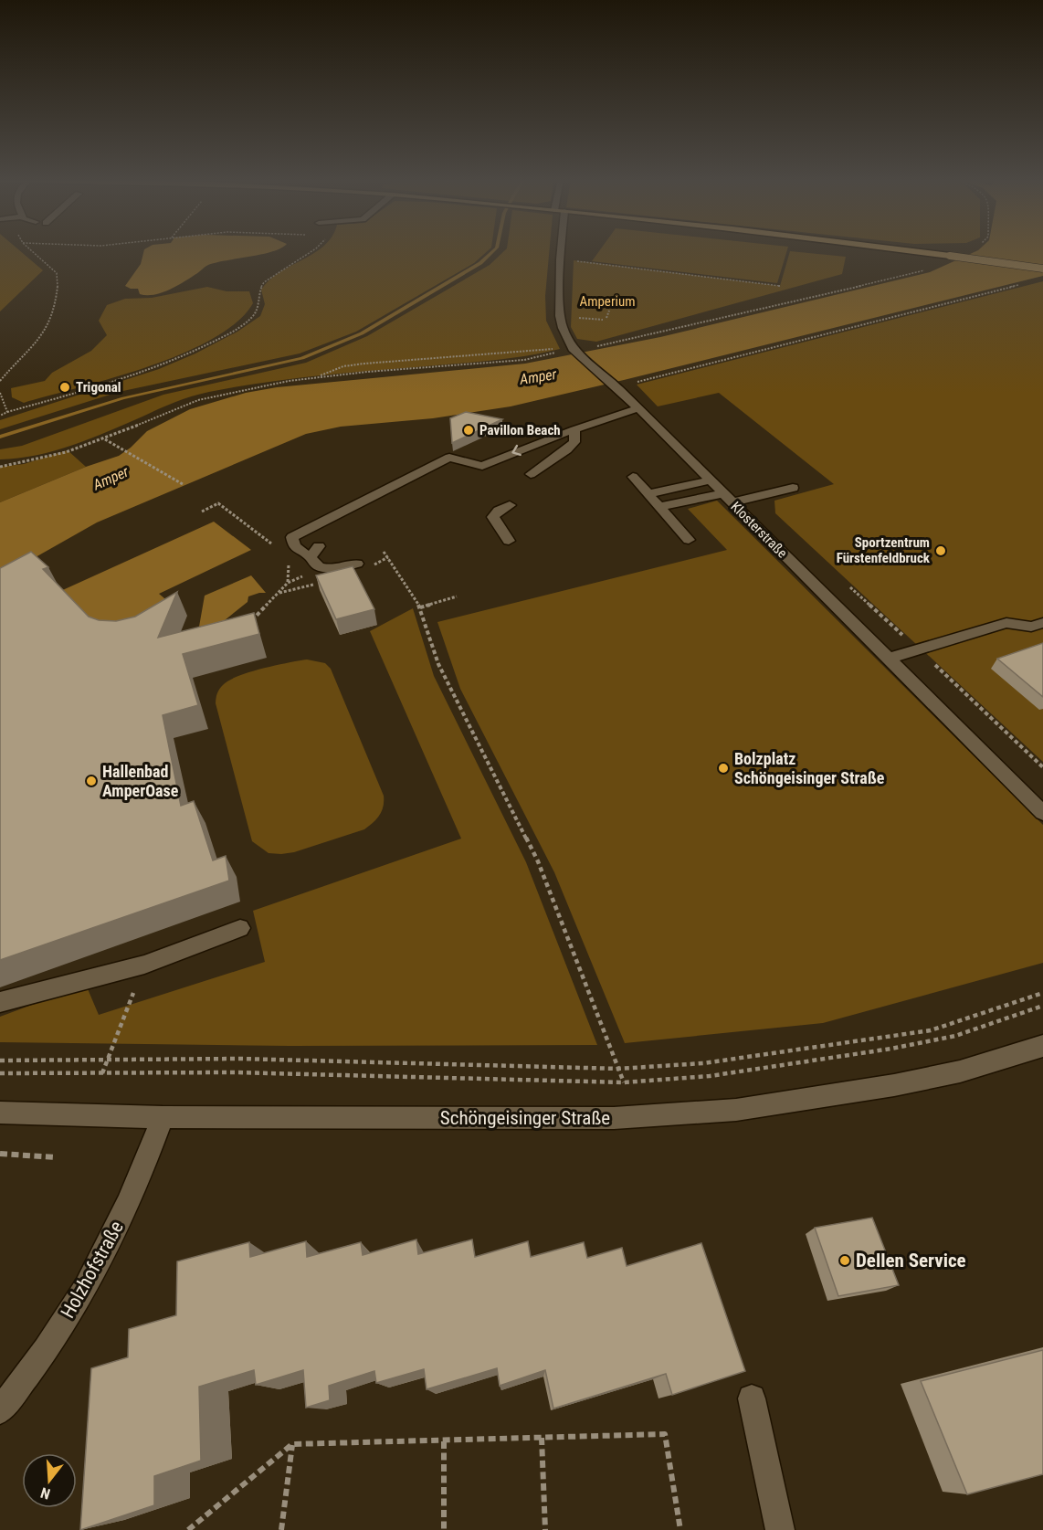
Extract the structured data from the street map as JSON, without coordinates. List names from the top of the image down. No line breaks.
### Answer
{"streets":{"street":["Klosterstraße","Schöngeisinger Straße","Holzhofstraße"]},"crossings":[["Schöngeisinger Straße","Holzhofstraße"]],"water":["Amper"],"parks":["Amperium"],"places":["Trigonal","Pavillon Beach","Sportzentrum Fürstenfeldbruck","Bolzplatz Schöngeisinger Straße","Hallenbad AmperOase","Dellen Service"],"north":"bottom"}
